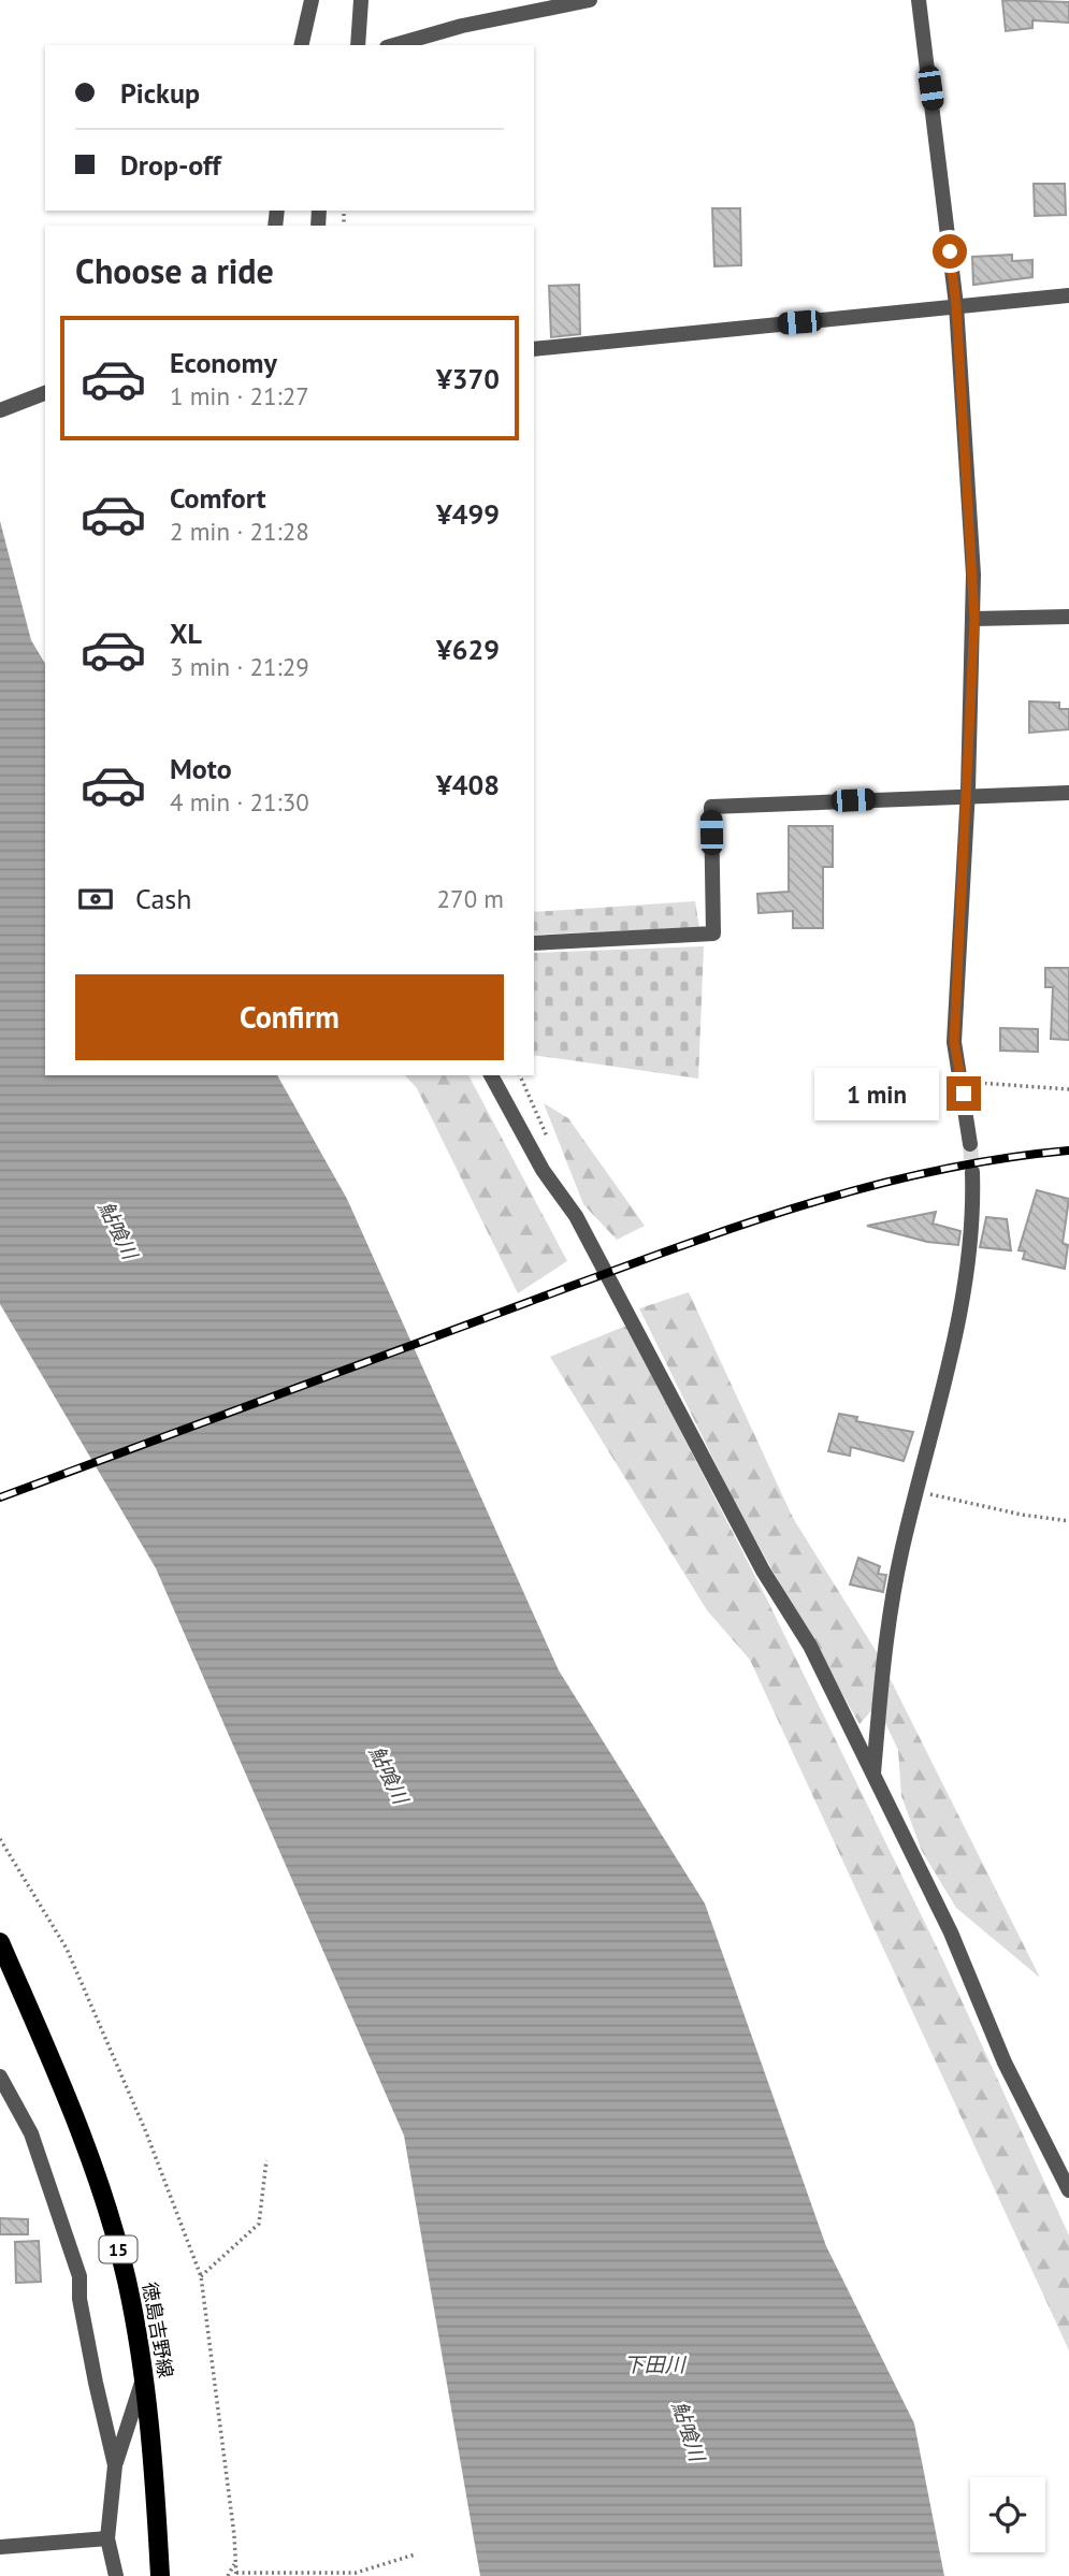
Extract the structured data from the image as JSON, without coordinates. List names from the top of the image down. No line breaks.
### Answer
{"streets":{"main road":["15","徳島吉野線"]},"water":["鮎喰川","下田川"],"page":{"banner":["Pickup","Drop-off"],"heading":"Choose a ride","list":[{"name":"Economy","note":"1 min · 21:27","value":"¥370"},{"name":"Comfort","note":"2 min · 21:28","value":"¥499"},{"name":"XL","note":"3 min · 21:29","value":"¥629"},{"name":"Moto","note":"4 min · 21:30","value":"¥408"}],"pay":["Cash","270 m"],"buttons":"Confirm","bubble":"1 min"}}
